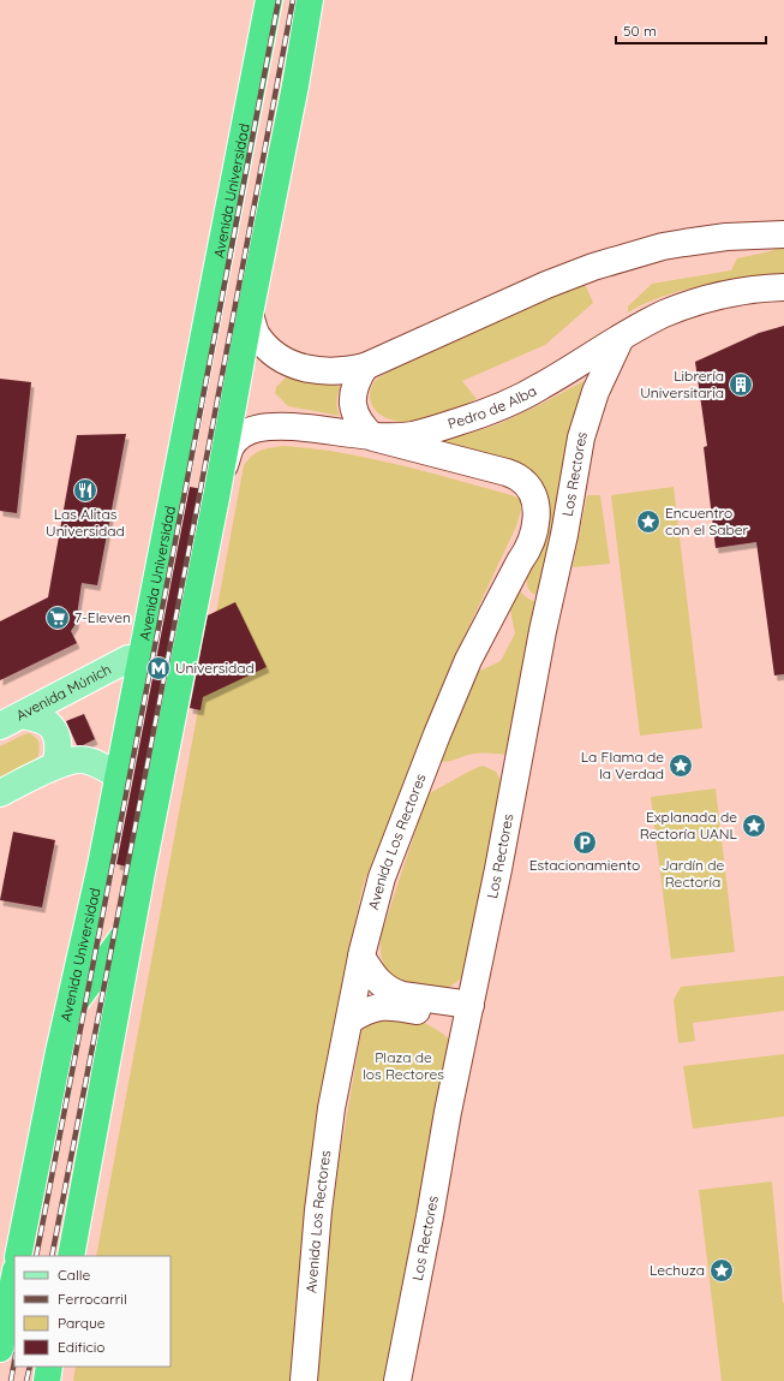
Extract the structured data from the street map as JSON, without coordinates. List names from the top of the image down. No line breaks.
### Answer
{"streets":{"highway":["Avenida Universidad"],"main road":["Avenida Múnich"],"street":["Pedro de Alba","Los Rectores","Avenida Los Rectores"]},"crossings":[["Pedro de Alba","Los Rectores"],["Pedro de Alba","Avenida Los Rectores"]],"parks":["Jardín de Rectoría","Plaza de los Rectores"],"places":{"building":["Librería Universitaria"],"restaurant":["Las Alitas Universidad"],"place":["Encuentro con el Saber","La Flama de la Verdad","Explanada de Rectoría UANL","Lechuza"],"supermarket":["7-Eleven"],"metro station":["Universidad"],"parking":["Estacionamiento"]},"legend":["Calle","Ferrocarril","Parque","Edificio"],"scale_bar":"50 m"}
